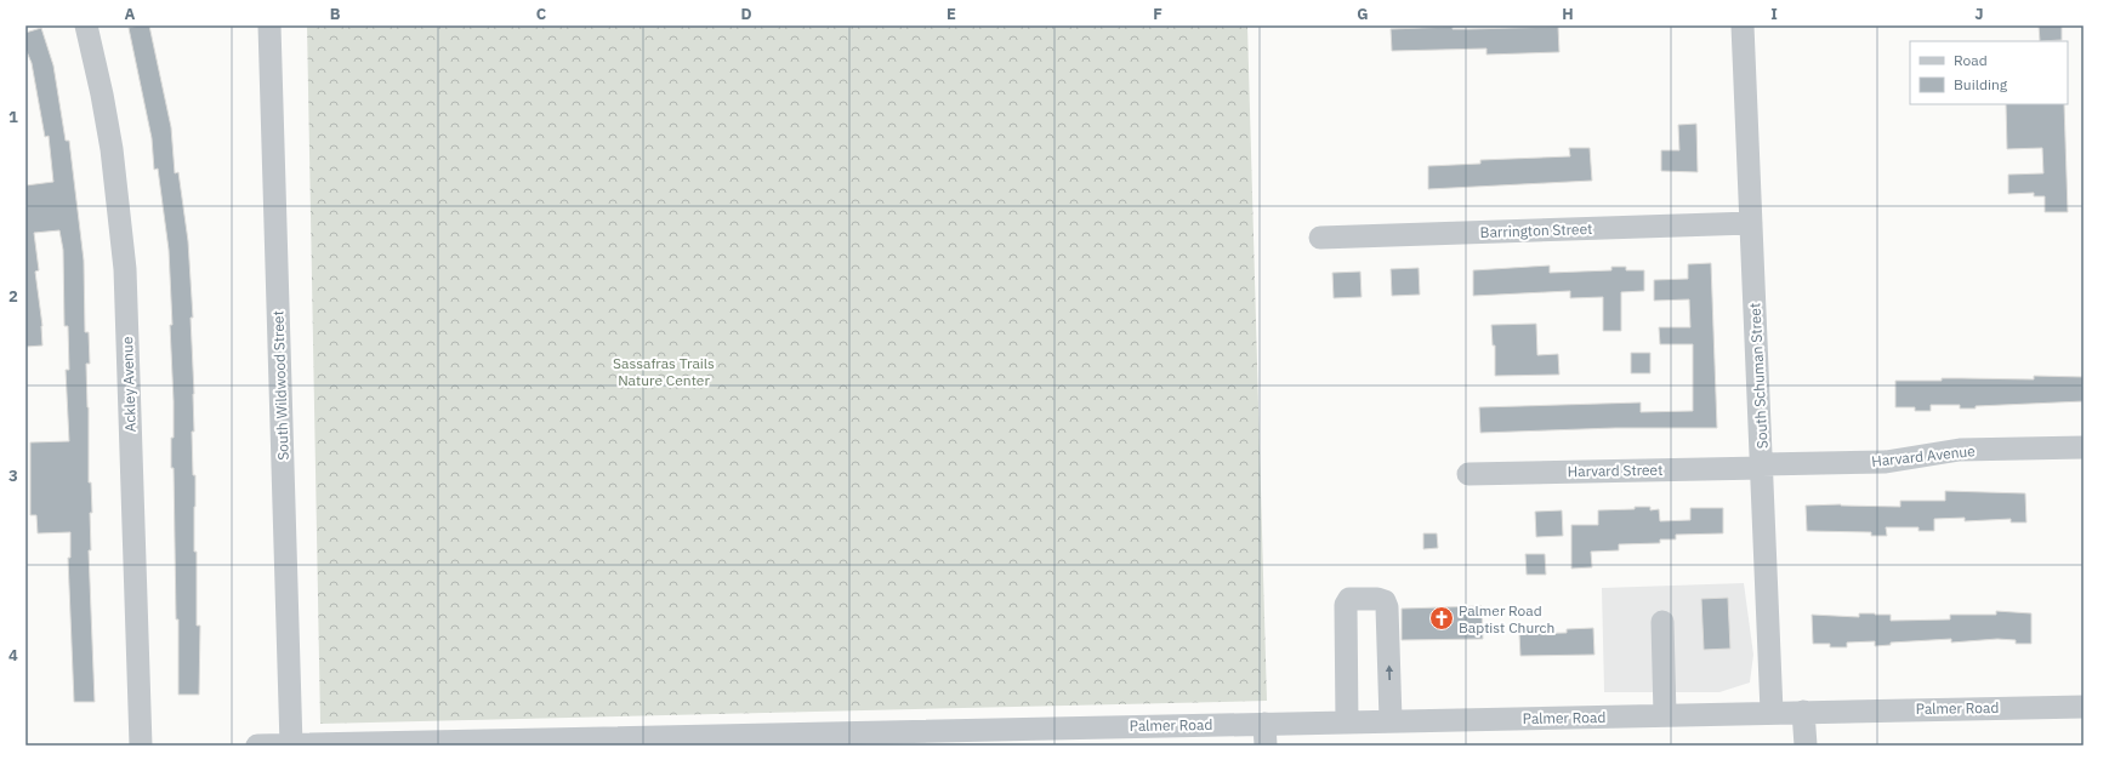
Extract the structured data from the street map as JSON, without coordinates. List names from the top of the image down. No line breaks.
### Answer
{"streets":{"street":["Barrington Street","South Schuman Street","Ackley Avenue","South Wildwood Street","Harvard Avenue","Harvard Street","Palmer Road"]},"crossings":[["Barrington Street","South Schuman Street"],["South Schuman Street","Harvard Avenue"],["South Schuman Street","Harvard Street"],["South Schuman Street","Palmer Road"],["South Wildwood Street","Palmer Road"],["Harvard Avenue","Harvard Street"]],"parks":["Sassafras Trails Nature Center"],"places":{"church":["Palmer Road Baptist Church"]},"legend":["Road","Building"],"grid":{"columns":["A","B","C","D","E","F","G","H","I","J"],"rows":["1","2","3","4"]}}
